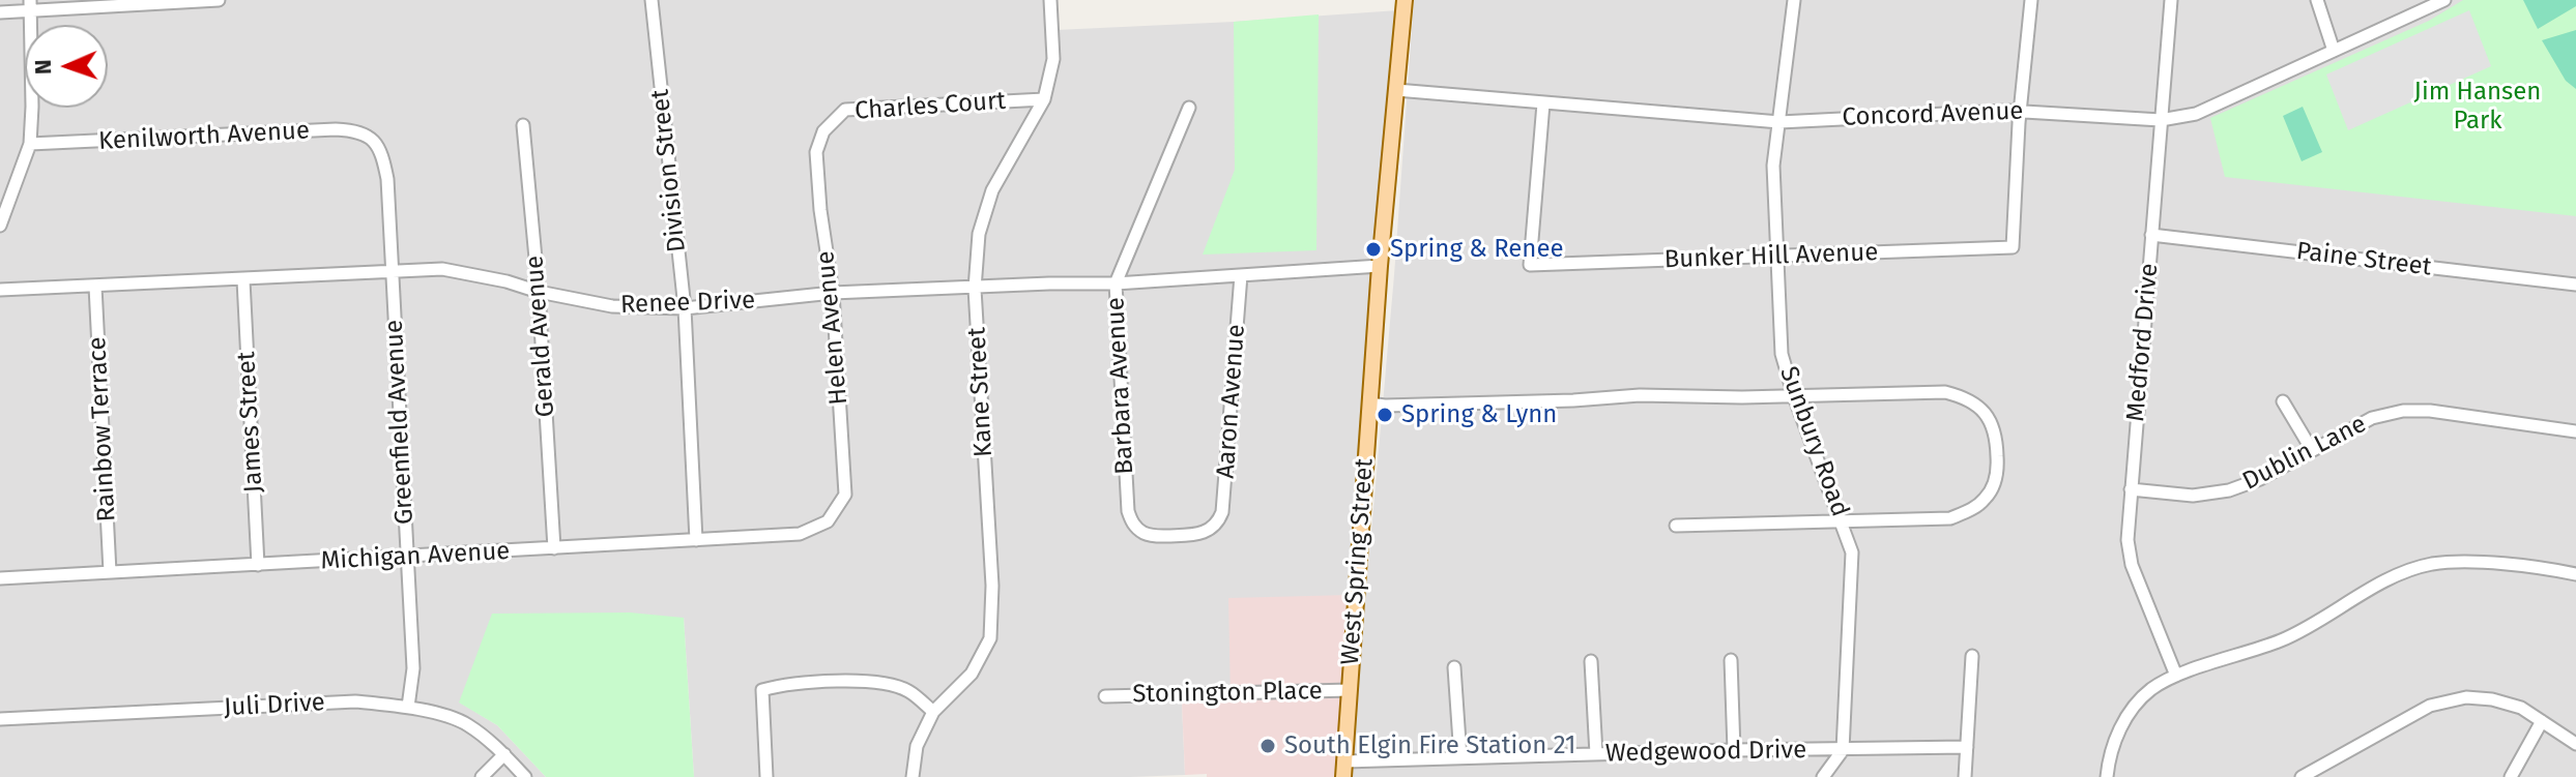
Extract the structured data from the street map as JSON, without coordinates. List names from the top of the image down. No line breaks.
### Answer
{"streets":{"main road":["West Spring Street"],"street":["Charles Court","Concord Avenue","Kenilworth Avenue","Division Street","Bunker Hill Avenue","Paine Street","Renee Drive","Helen Avenue","Gerald Avenue","Medford Drive","Barbara Avenue","Kane Street","Aaron Avenue","James Street","Greenfield Avenue","Rainbow Terrace","Sunbury Road","Dublin Lane","Michigan Avenue","Stonington Place","Juli Drive","Wedgewood Drive"]},"crossings":[["Charles Court","Helen Avenue"],["Charles Court","Kane Street"],["Concord Avenue","Bunker Hill Avenue"],["Concord Avenue","Medford Drive"],["Concord Avenue","Sunbury Road"],["Concord Avenue","West Spring Street"],["Kenilworth Avenue","Greenfield Avenue"],["Division Street","Renee Drive"],["Division Street","Michigan Avenue"],["Bunker Hill Avenue","Sunbury Road"],["Paine Street","Medford Drive"],["Renee Drive","Helen Avenue"],["Renee Drive","Gerald Avenue"],["Renee Drive","Barbara Avenue"],["Renee Drive","Kane Street"],["Renee Drive","Aaron Avenue"],["Renee Drive","James Street"],["Renee Drive","Greenfield Avenue"],["Renee Drive","Rainbow Terrace"],["Renee Drive","West Spring Street"],["Helen Avenue","Michigan Avenue"],["Gerald Avenue","Michigan Avenue"],["Medford Drive","Dublin Lane"],["Barbara Avenue","Aaron Avenue"],["James Street","Michigan Avenue"],["Greenfield Avenue","Michigan Avenue"],["Greenfield Avenue","Juli Drive"],["Rainbow Terrace","Michigan Avenue"],["Sunbury Road","Wedgewood Drive"],["West Spring Street","Stonington Place"],["West Spring Street","Wedgewood Drive"]],"parks":["Jim Hansen Park"],"places":["Spring & Renee","Spring & Lynn","South Elgin Fire Station 21"],"north":"left"}
